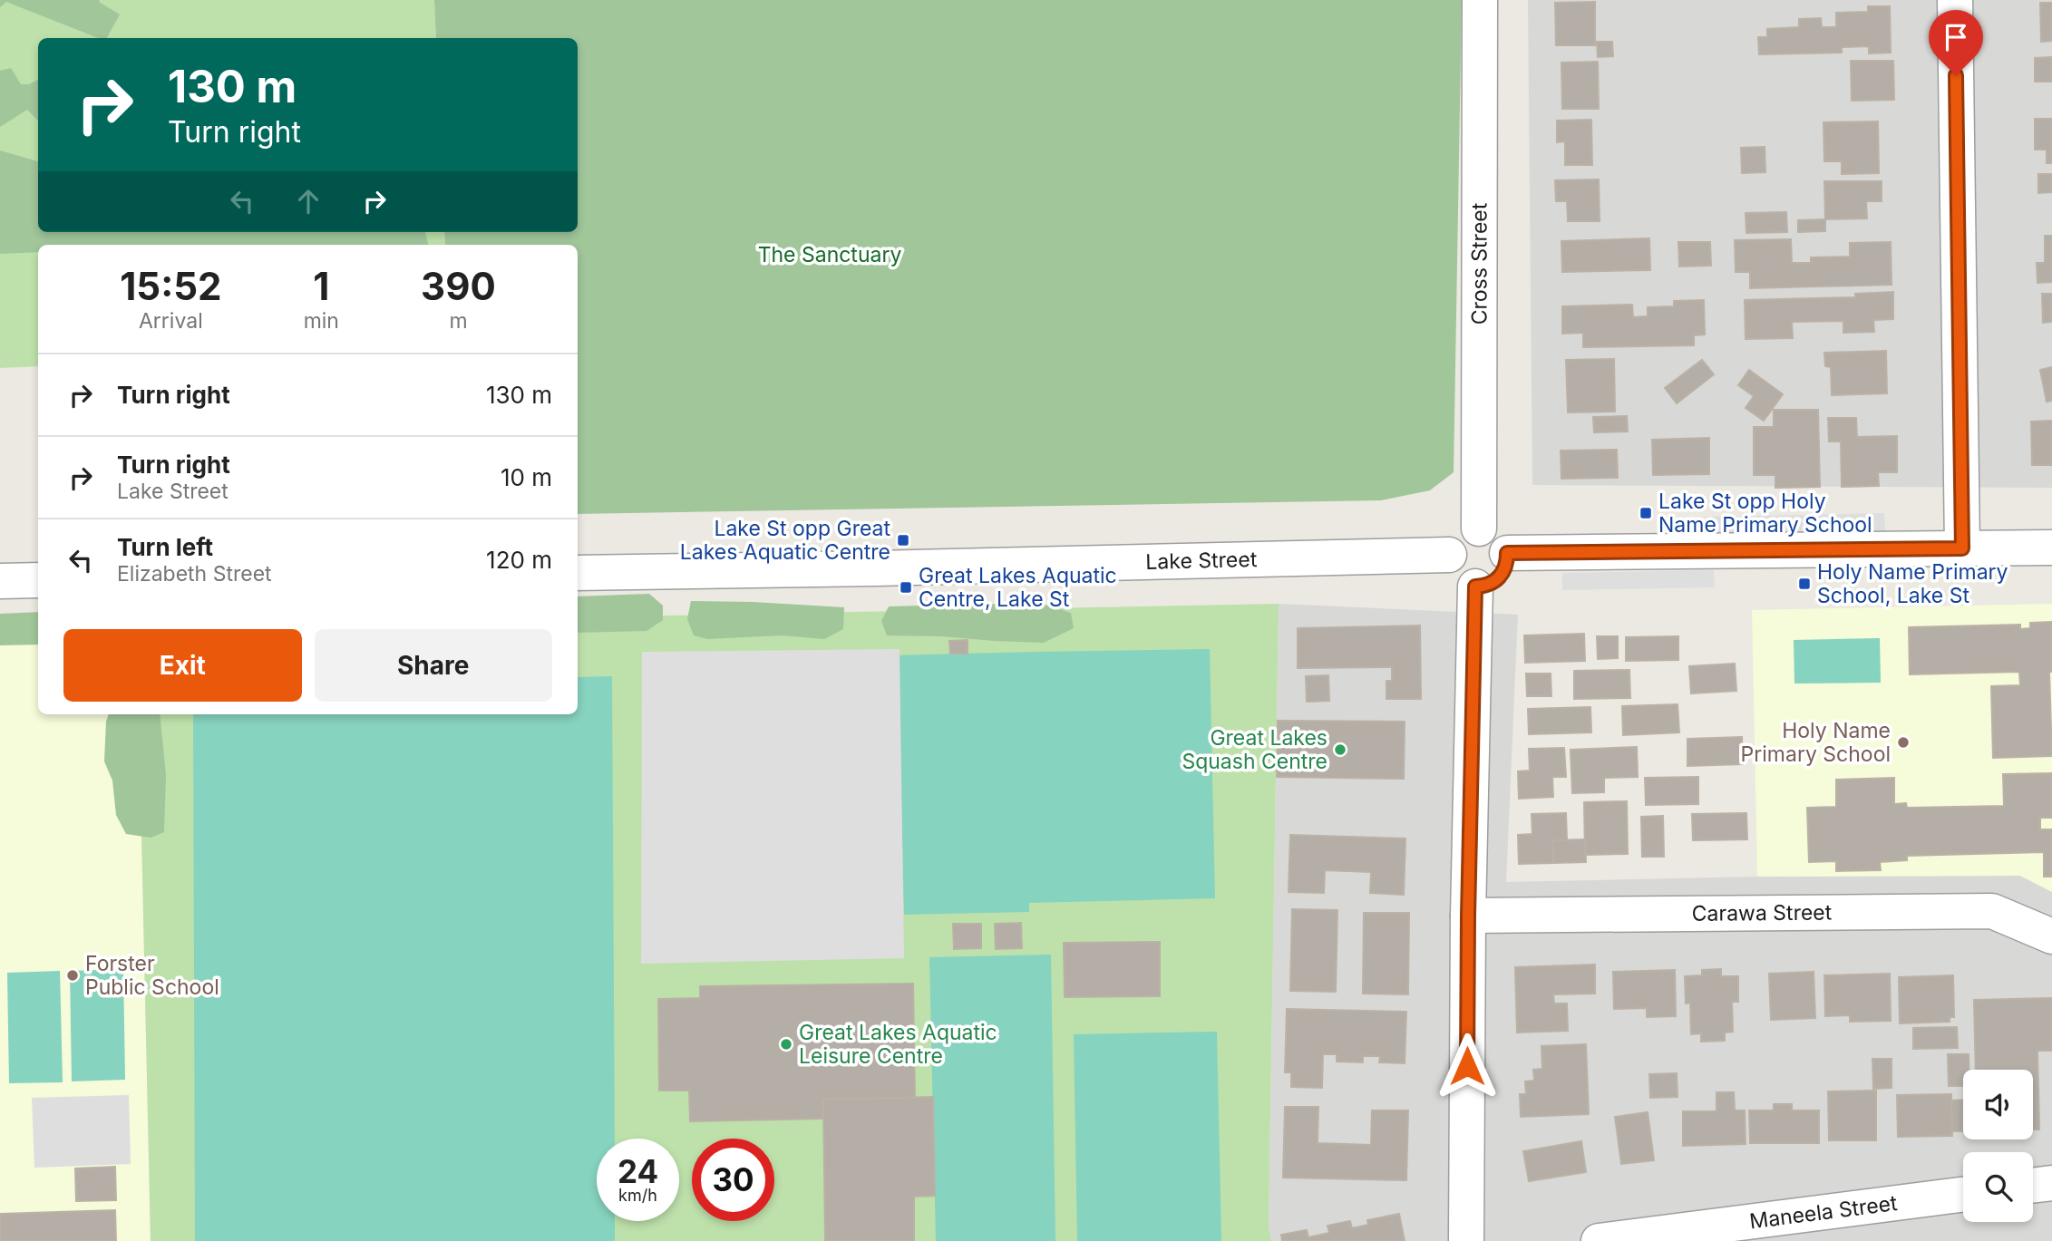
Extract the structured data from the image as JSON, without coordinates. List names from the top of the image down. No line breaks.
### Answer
{"streets":{"street":["Cross Street","Lake Street","Carawa Street","Maneela Street"]},"crossings":[["Cross Street","Lake Street"]],"parks":["The Sanctuary"],"places":{"transit":["Lake St opp Holy Name Primary School","Lake St opp Great Lakes Aquatic Centre","Holy Name Primary School, Lake St","Great Lakes Aquatic Centre, Lake St"],"other":["Holy Name Primary School","Great Lakes Squash Centre","Forster Public School","Great Lakes Aquatic Leisure Centre"]},"page":{"turn":["130 m","Turn right"],"eta":["15:52","Arrival","1","min","390","m"],"list":[{"name":"Turn right","value":"130 m"},{"name":"Turn right","note":"Lake Street","value":"10 m"},{"name":"Turn left","note":"Elizabeth Street","value":"120 m"}],"buttons":["Exit","Share"],"speed":"24 km/h","limit":"30"}}
